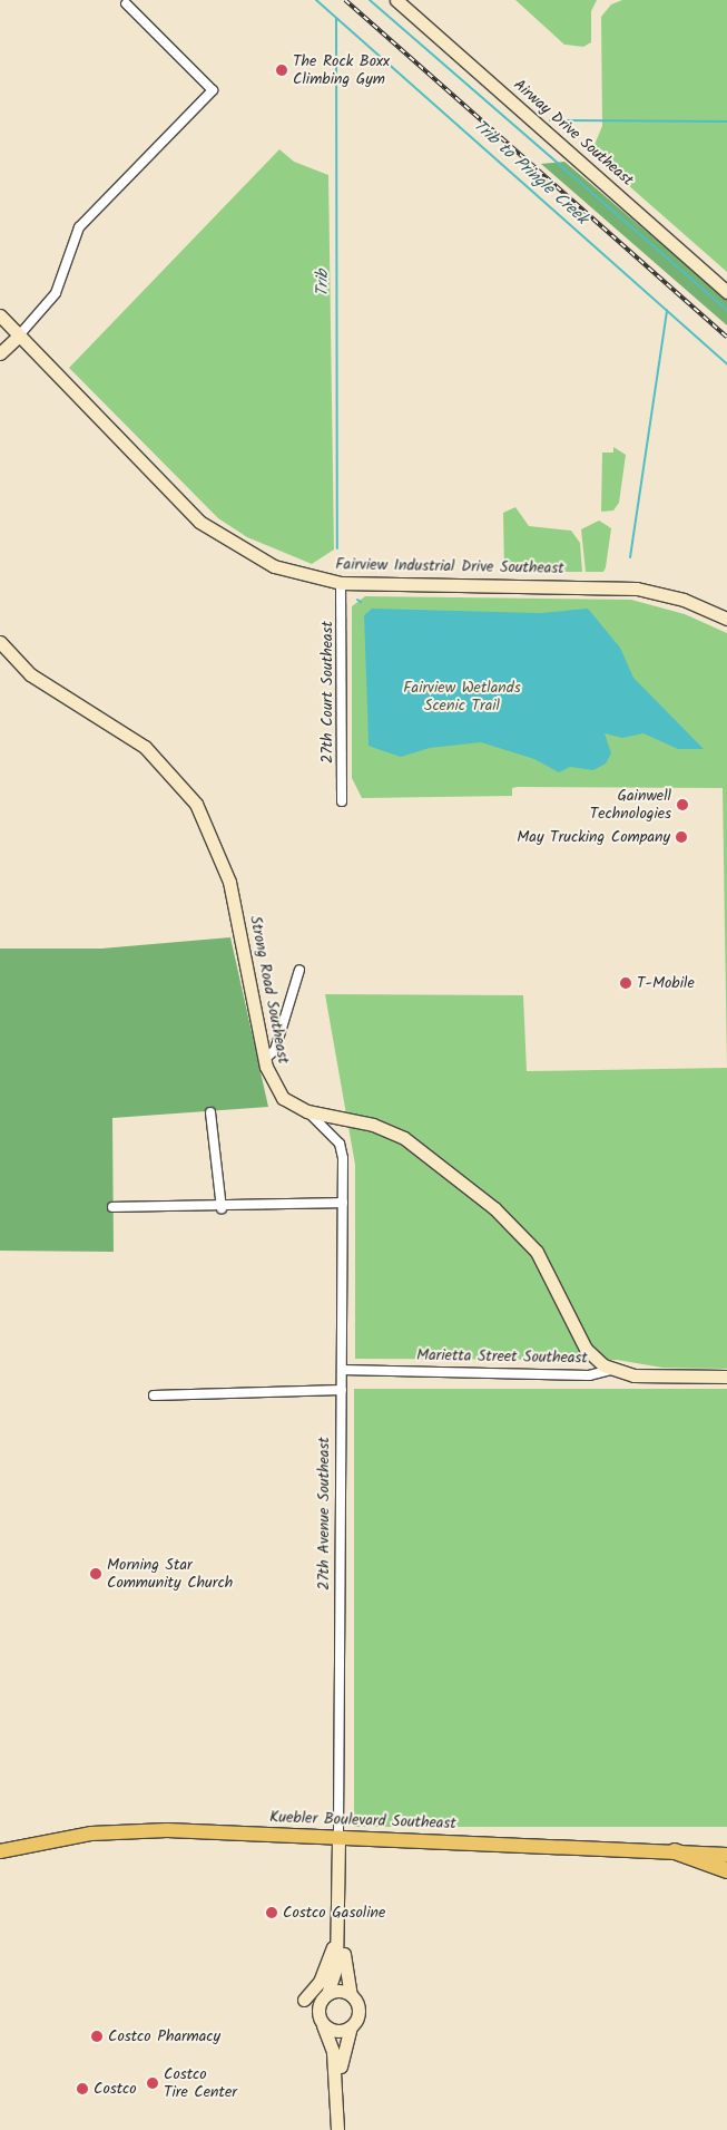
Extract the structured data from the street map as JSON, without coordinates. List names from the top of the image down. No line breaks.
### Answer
{"streets":{"main road":["Kuebler Boulevard Southeast"],"street":["Airway Drive Southeast","Fairview Industrial Drive Southeast","27th Court Southeast","Strong Road Southeast","Marietta Street Southeast","27th Avenue Southeast"]},"crossings":[["Fairview Industrial Drive Southeast","27th Court Southeast"],["Strong Road Southeast","Marietta Street Southeast"],["Strong Road Southeast","27th Avenue Southeast"],["Marietta Street Southeast","27th Avenue Southeast"],["27th Avenue Southeast","Kuebler Boulevard Southeast"]],"water":["Trib to Pringle Creek","Trib"],"parks":["Fairview Wetlands Scenic Trail"],"places":["The Rock Boxx Climbing Gym","Gainwell Technologies","May Trucking Company","T-Mobile","Morning Star Community Church","Costco Gasoline","Costco Pharmacy","Costco Tire Center","Costco"]}
